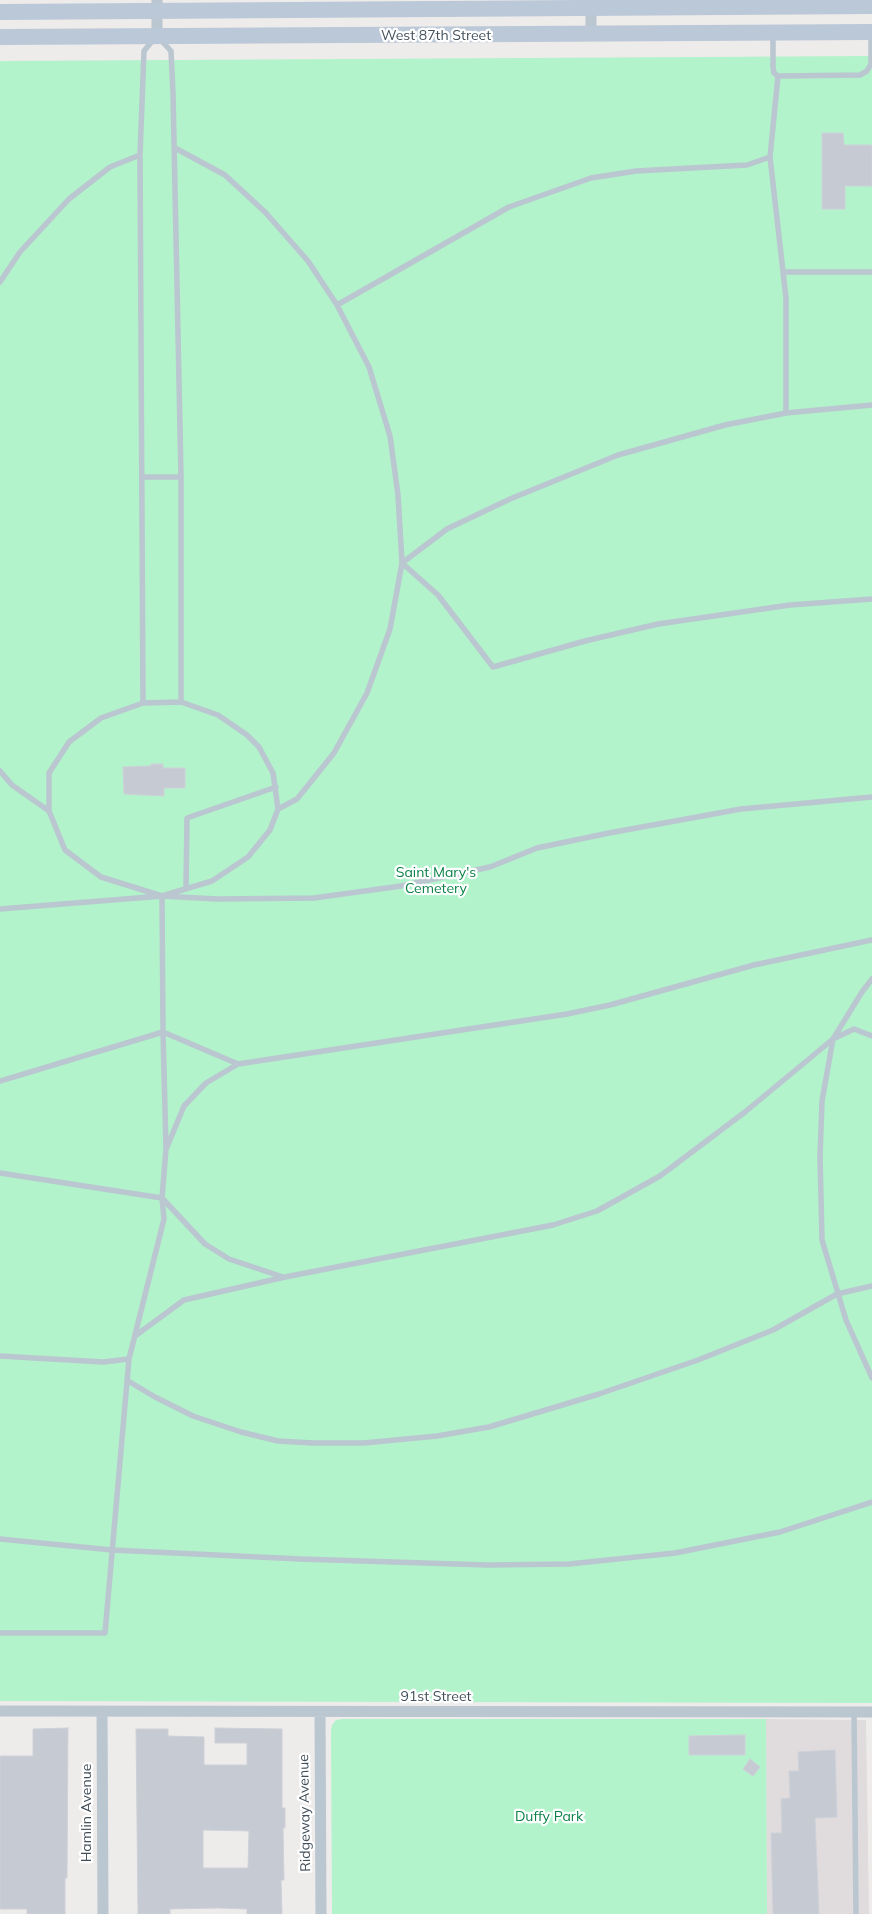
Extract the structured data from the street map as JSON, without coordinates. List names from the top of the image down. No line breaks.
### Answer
{"streets":{"main road":["West 87th Street"],"street":["91st Street","Hamlin Avenue","Ridgeway Avenue"]},"crossings":[["91st Street","Hamlin Avenue"],["91st Street","Ridgeway Avenue"]],"parks":["Saint Mary's Cemetery","Duffy Park"]}
